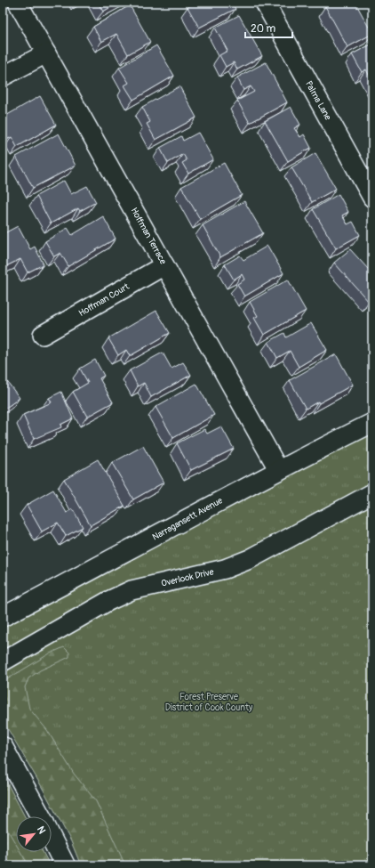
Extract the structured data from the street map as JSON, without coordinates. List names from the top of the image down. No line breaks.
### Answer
{"streets":{"street":["Palma Lane","Hoffman Terrace","Hoffman Court","Narragansett Avenue","Overlook Drive"]},"crossings":[["Hoffman Terrace","Hoffman Court"],["Hoffman Terrace","Narragansett Avenue"]],"parks":["Forest Preserve District of Cook County"],"scale_bar":"20 m","north":"top right"}
